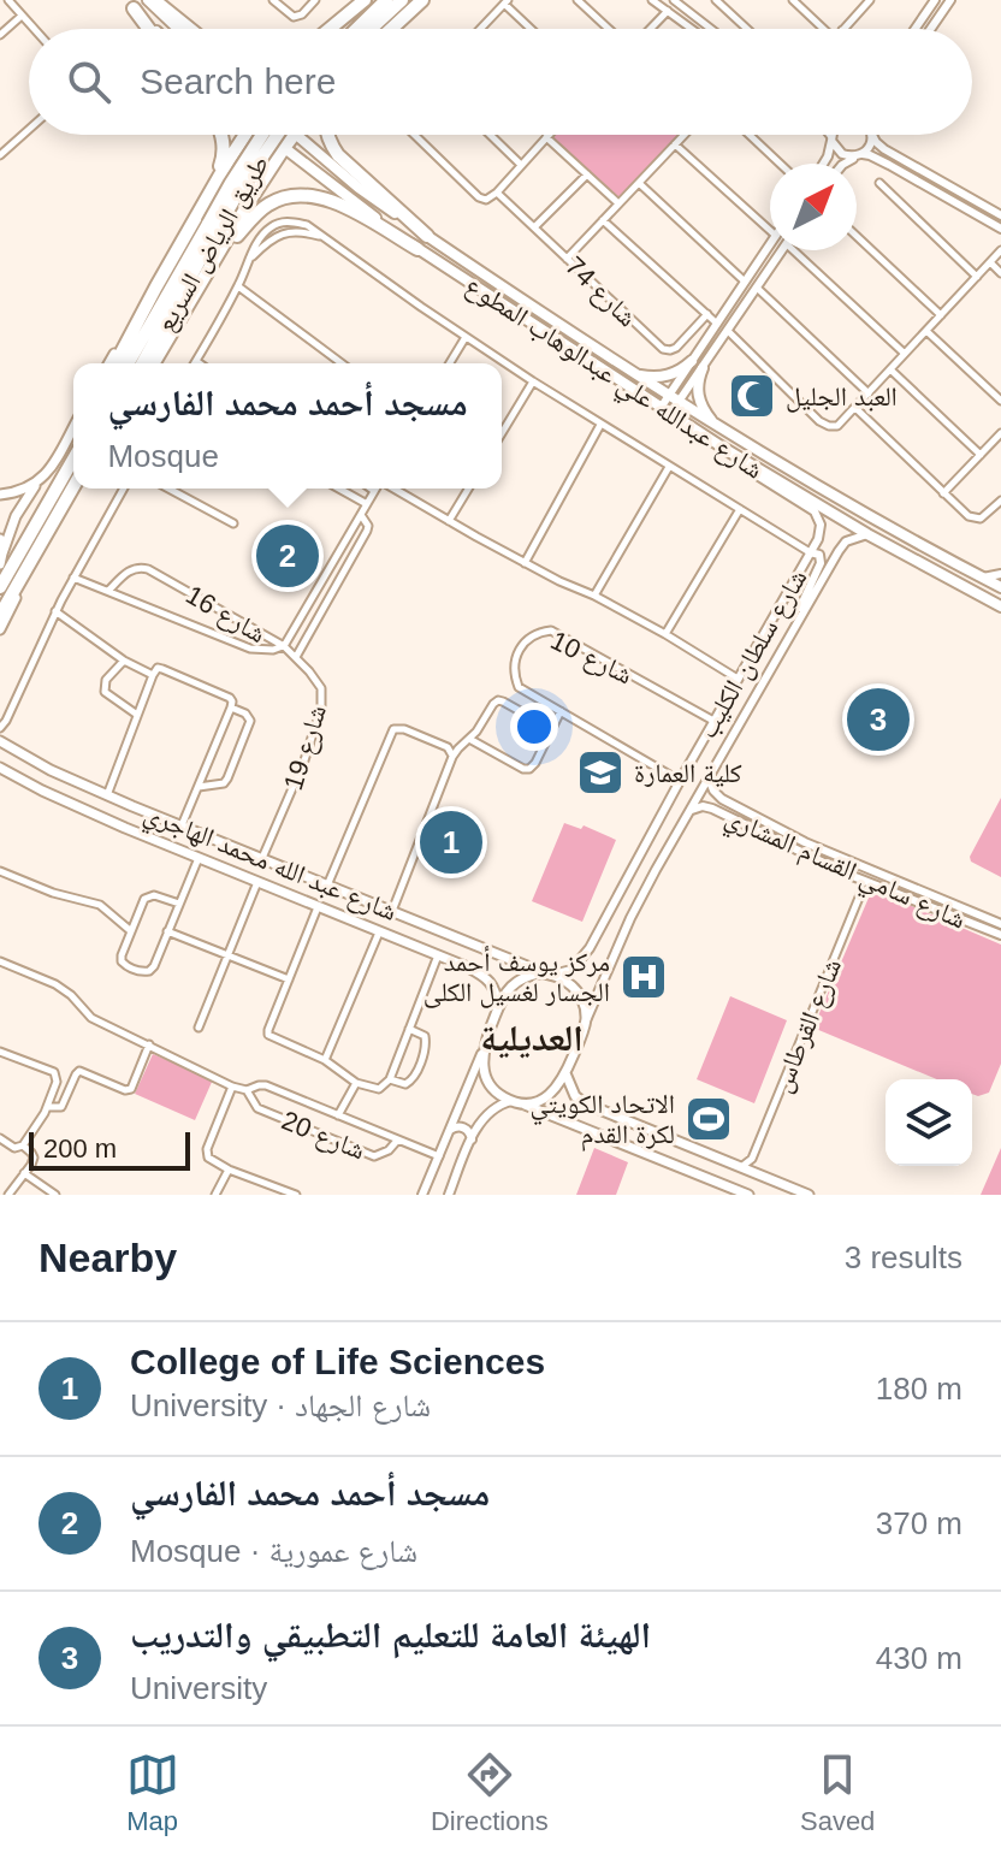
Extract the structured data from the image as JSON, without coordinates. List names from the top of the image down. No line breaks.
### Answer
{"streets":{"highway":["طريق الرياض السريع"],"main road":["شارع عبدالله علي عبدالوهاب المطوع","شارع عبد الله محمد الهاجري"],"street":["شارع 74","شارع 16","شارع سلطان الكليب","شارع 10","شارع 19","شارع سامي القسام المشاري","شارع القرطاس","شارع 20"]},"crossings":[["شارع عبدالله علي عبدالوهاب المطوع","شارع سلطان الكليب"],["شارع 16","شارع 19"],["شارع سلطان الكليب","شارع 10"],["شارع سلطان الكليب","شارع عبد الله محمد الهاجري"],["شارع سلطان الكليب","شارع سامي القسام المشاري"],["شارع 19","شارع عبد الله محمد الهاجري"]],"districts":["العديلية"],"places":{"mosque":["العبد الجليل"],"school or university":["كلية العمارة"],"hospital":["مركز يوسف أحمد الجسار لغسيل الكلى"],"sports":["الاتحاد الكويتي لكرة القدم"]},"scale_bar":"200 m","north":"top right","page":{"search":"Search here","popup":["مسجد أحمد محمد الفارسي","Mosque"],"pins":["2","3","1"],"scale":"200 m","heading":["Nearby","3 results"],"list":[{"mark":"1","name":"College of Life Sciences","note":"University · شارع الجهاد","value":"180 m"},{"mark":"2","name":"مسجد أحمد محمد الفارسي","note":"Mosque · شارع عمورية","value":"370 m"},{"mark":"3","name":"الهيئة العامة للتعليم التطبيقي والتدريب","note":"University","value":"430 m"}],"nav":["Map","Directions","Saved"]}}
